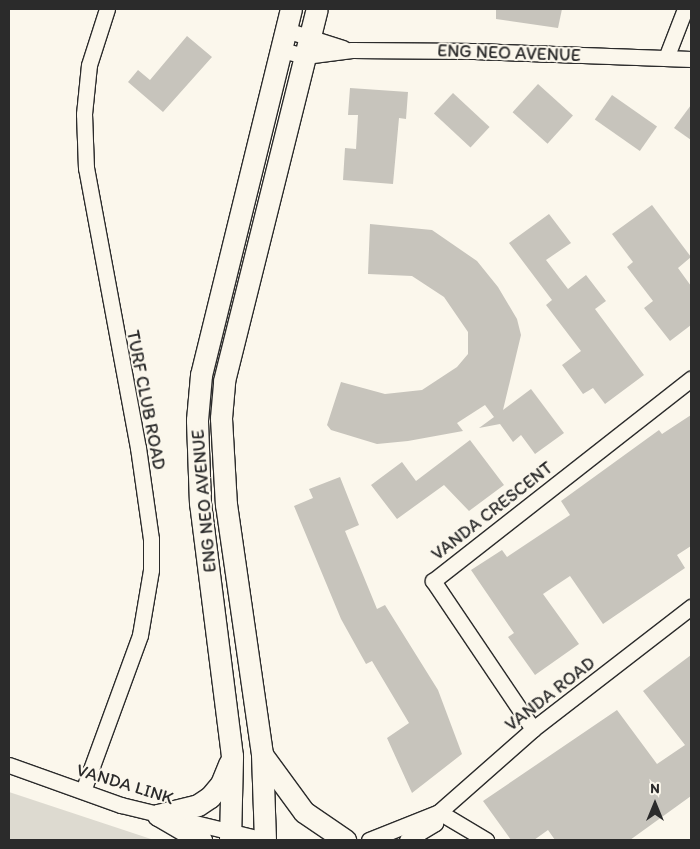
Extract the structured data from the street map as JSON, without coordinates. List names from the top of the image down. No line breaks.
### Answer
{"streets":{"main road":["ENG NEO AVENUE"],"street":["TURF CLUB ROAD","VANDA CRESCENT","VANDA ROAD","VANDA LINK"]},"crossings":[["ENG NEO AVENUE","VANDA LINK"],["TURF CLUB ROAD","VANDA LINK"],["VANDA CRESCENT","VANDA ROAD"]],"north":"top"}
